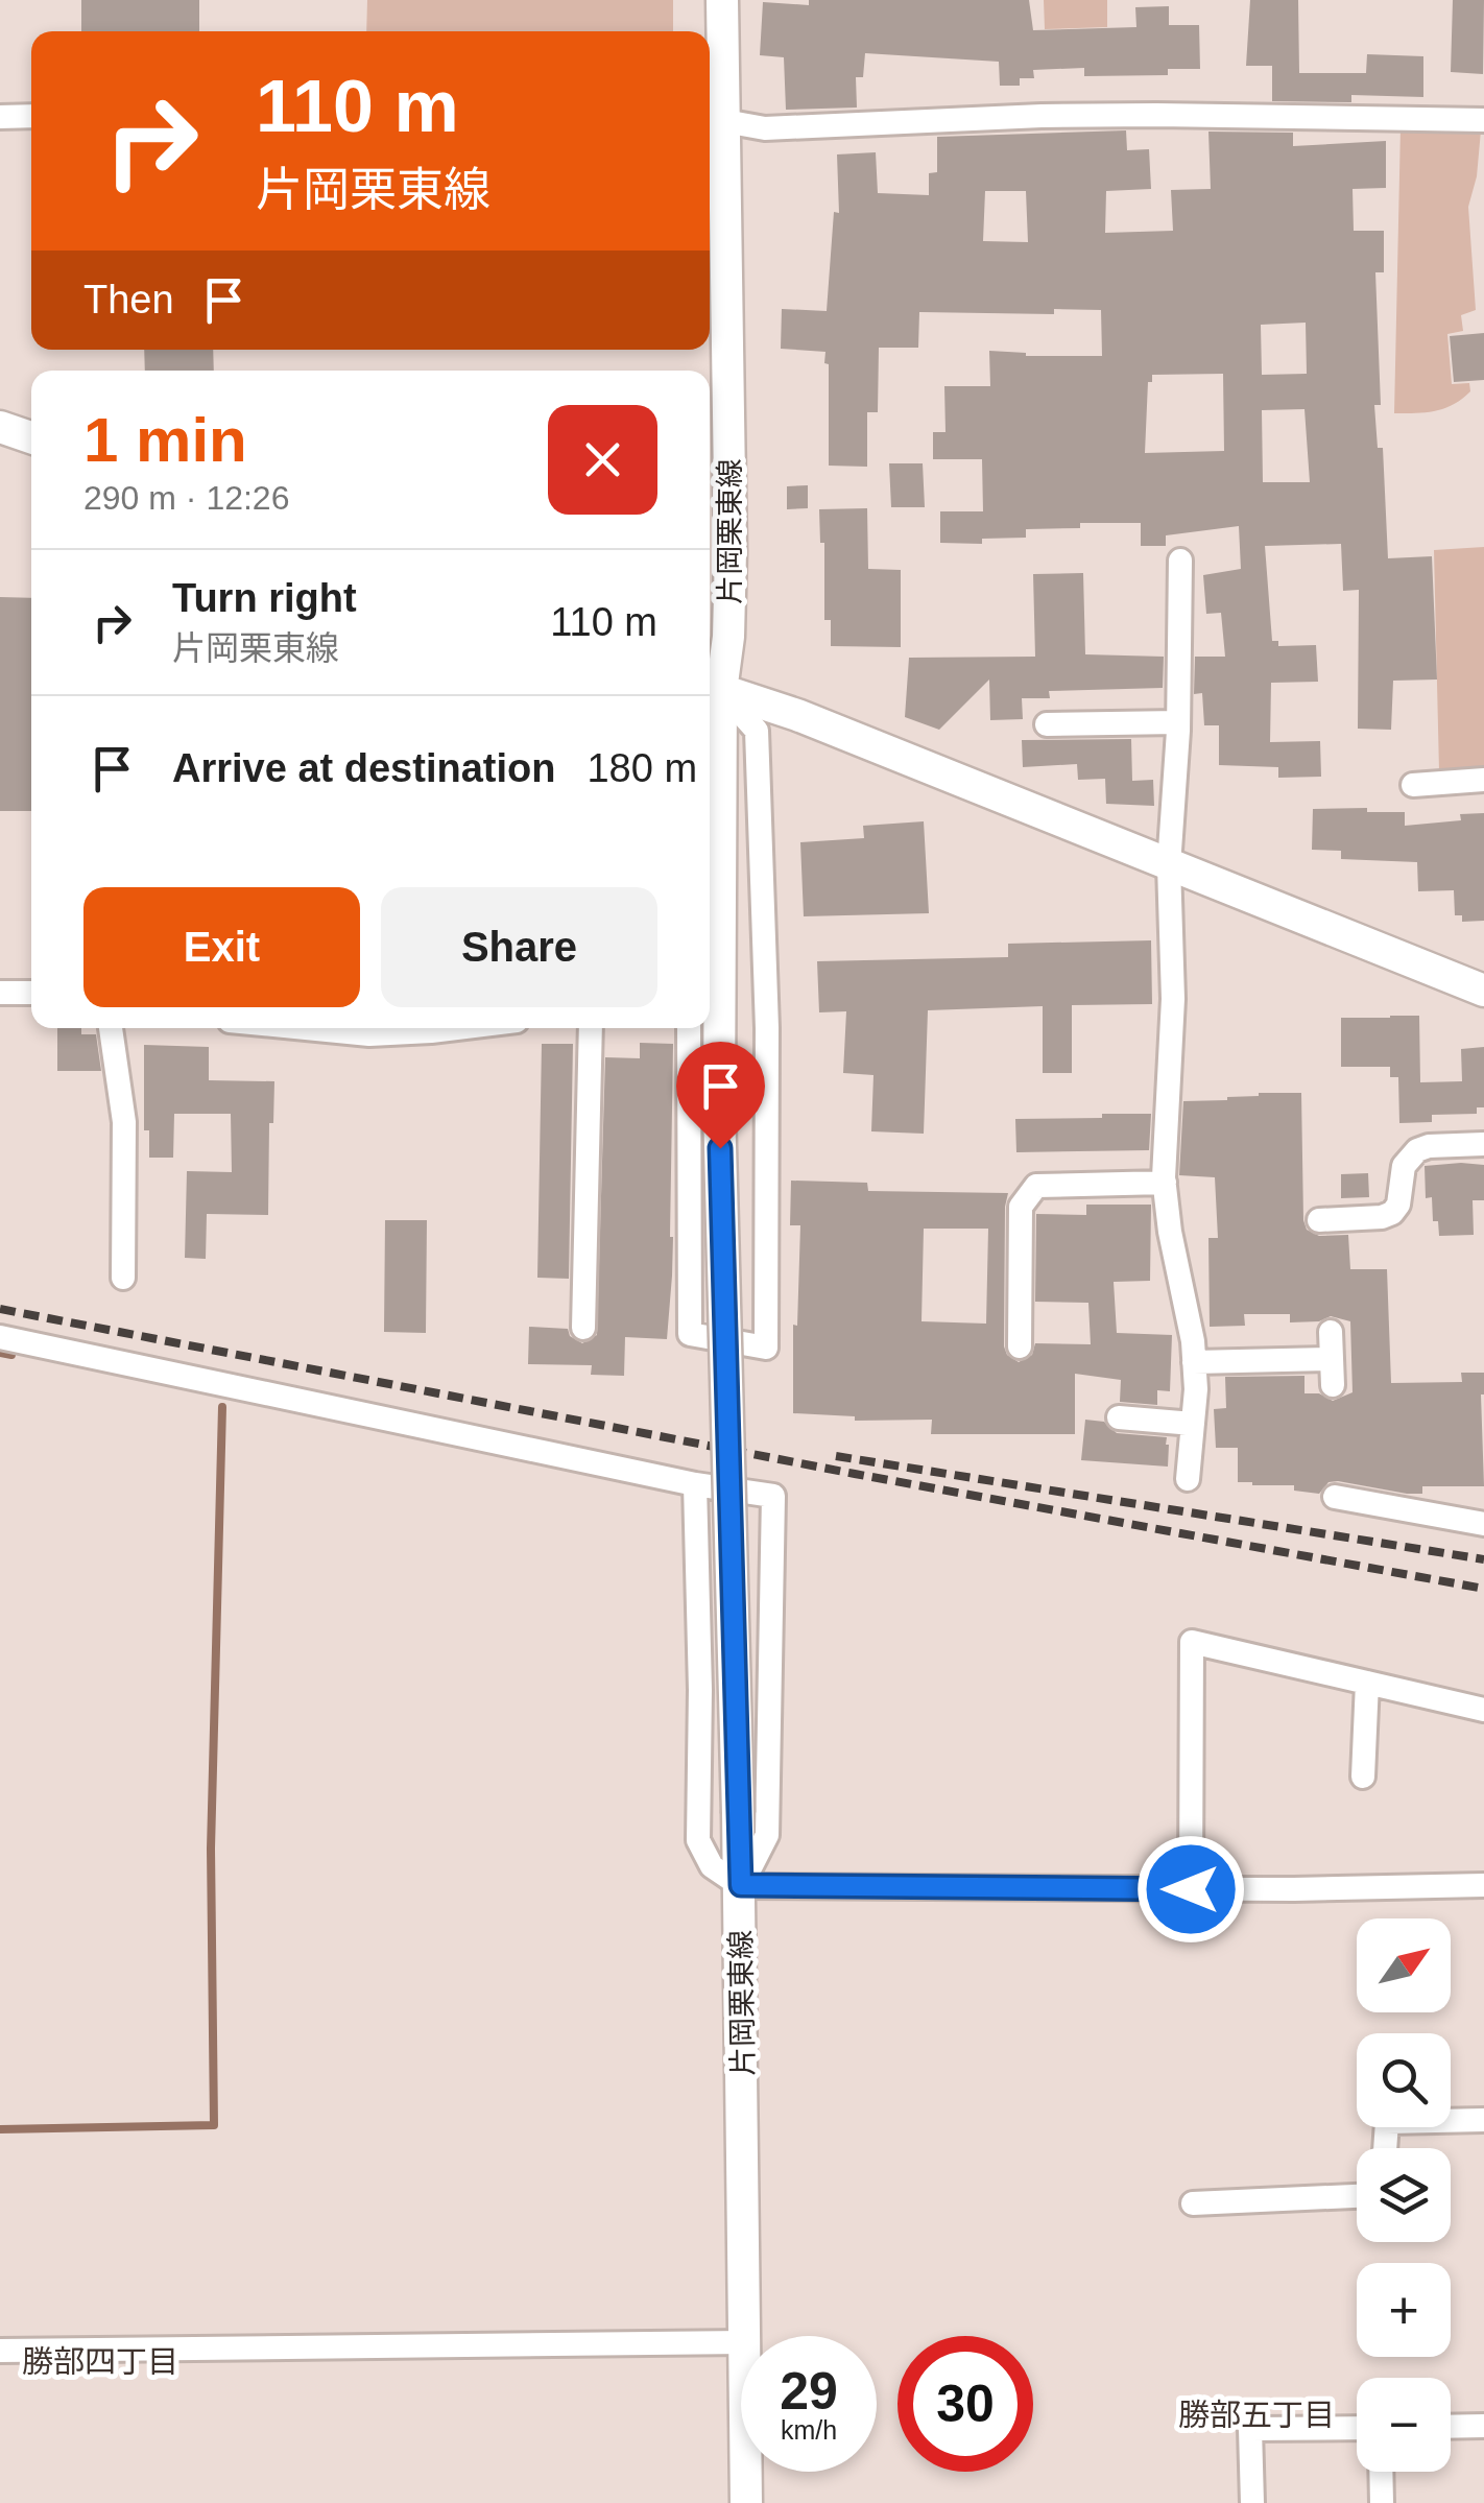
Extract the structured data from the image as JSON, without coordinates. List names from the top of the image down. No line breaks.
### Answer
{"streets":{"main road":["片岡栗東線"]},"districts":["勝部四丁目","勝部五丁目"],"north":"top right","page":{"turn":["110 m","片岡栗東線"],"then":"Then","heading":["1 min","290 m · 12:26"],"list":[{"name":"Turn right","note":"片岡栗東線","value":"110 m"},{"name":"Arrive at destination","value":"180 m"}],"buttons":["Exit","Share"],"map_buttons":["+","−"],"speed":"29 km/h","limit":"30"}}
